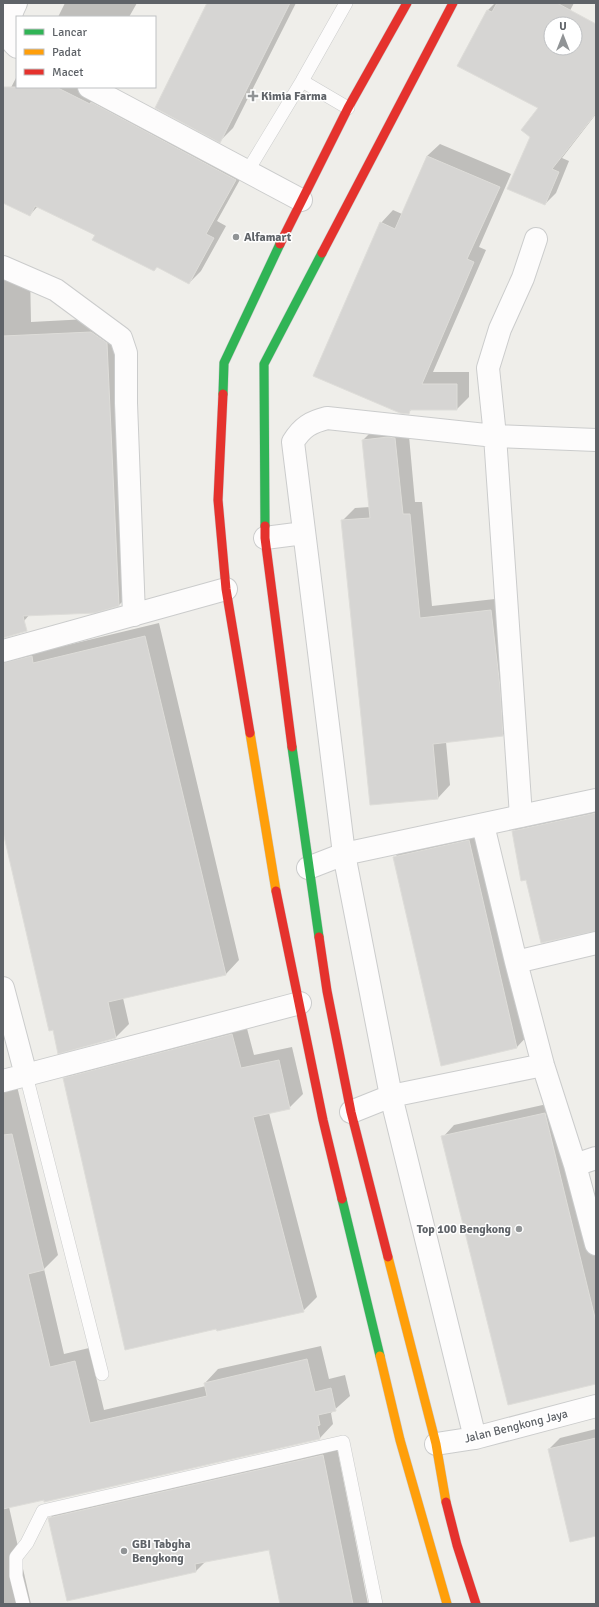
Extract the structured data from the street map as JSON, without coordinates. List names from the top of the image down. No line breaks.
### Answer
{"streets":{"street":["Jalan Bengkong Jaya"]},"places":{"health":["Kimia Farma"],"other":["Alfamart","Top 100 Bengkong","GBI Tabgha Bengkong"]},"legend":["Lancar","Padat","Macet"],"north":"top"}
